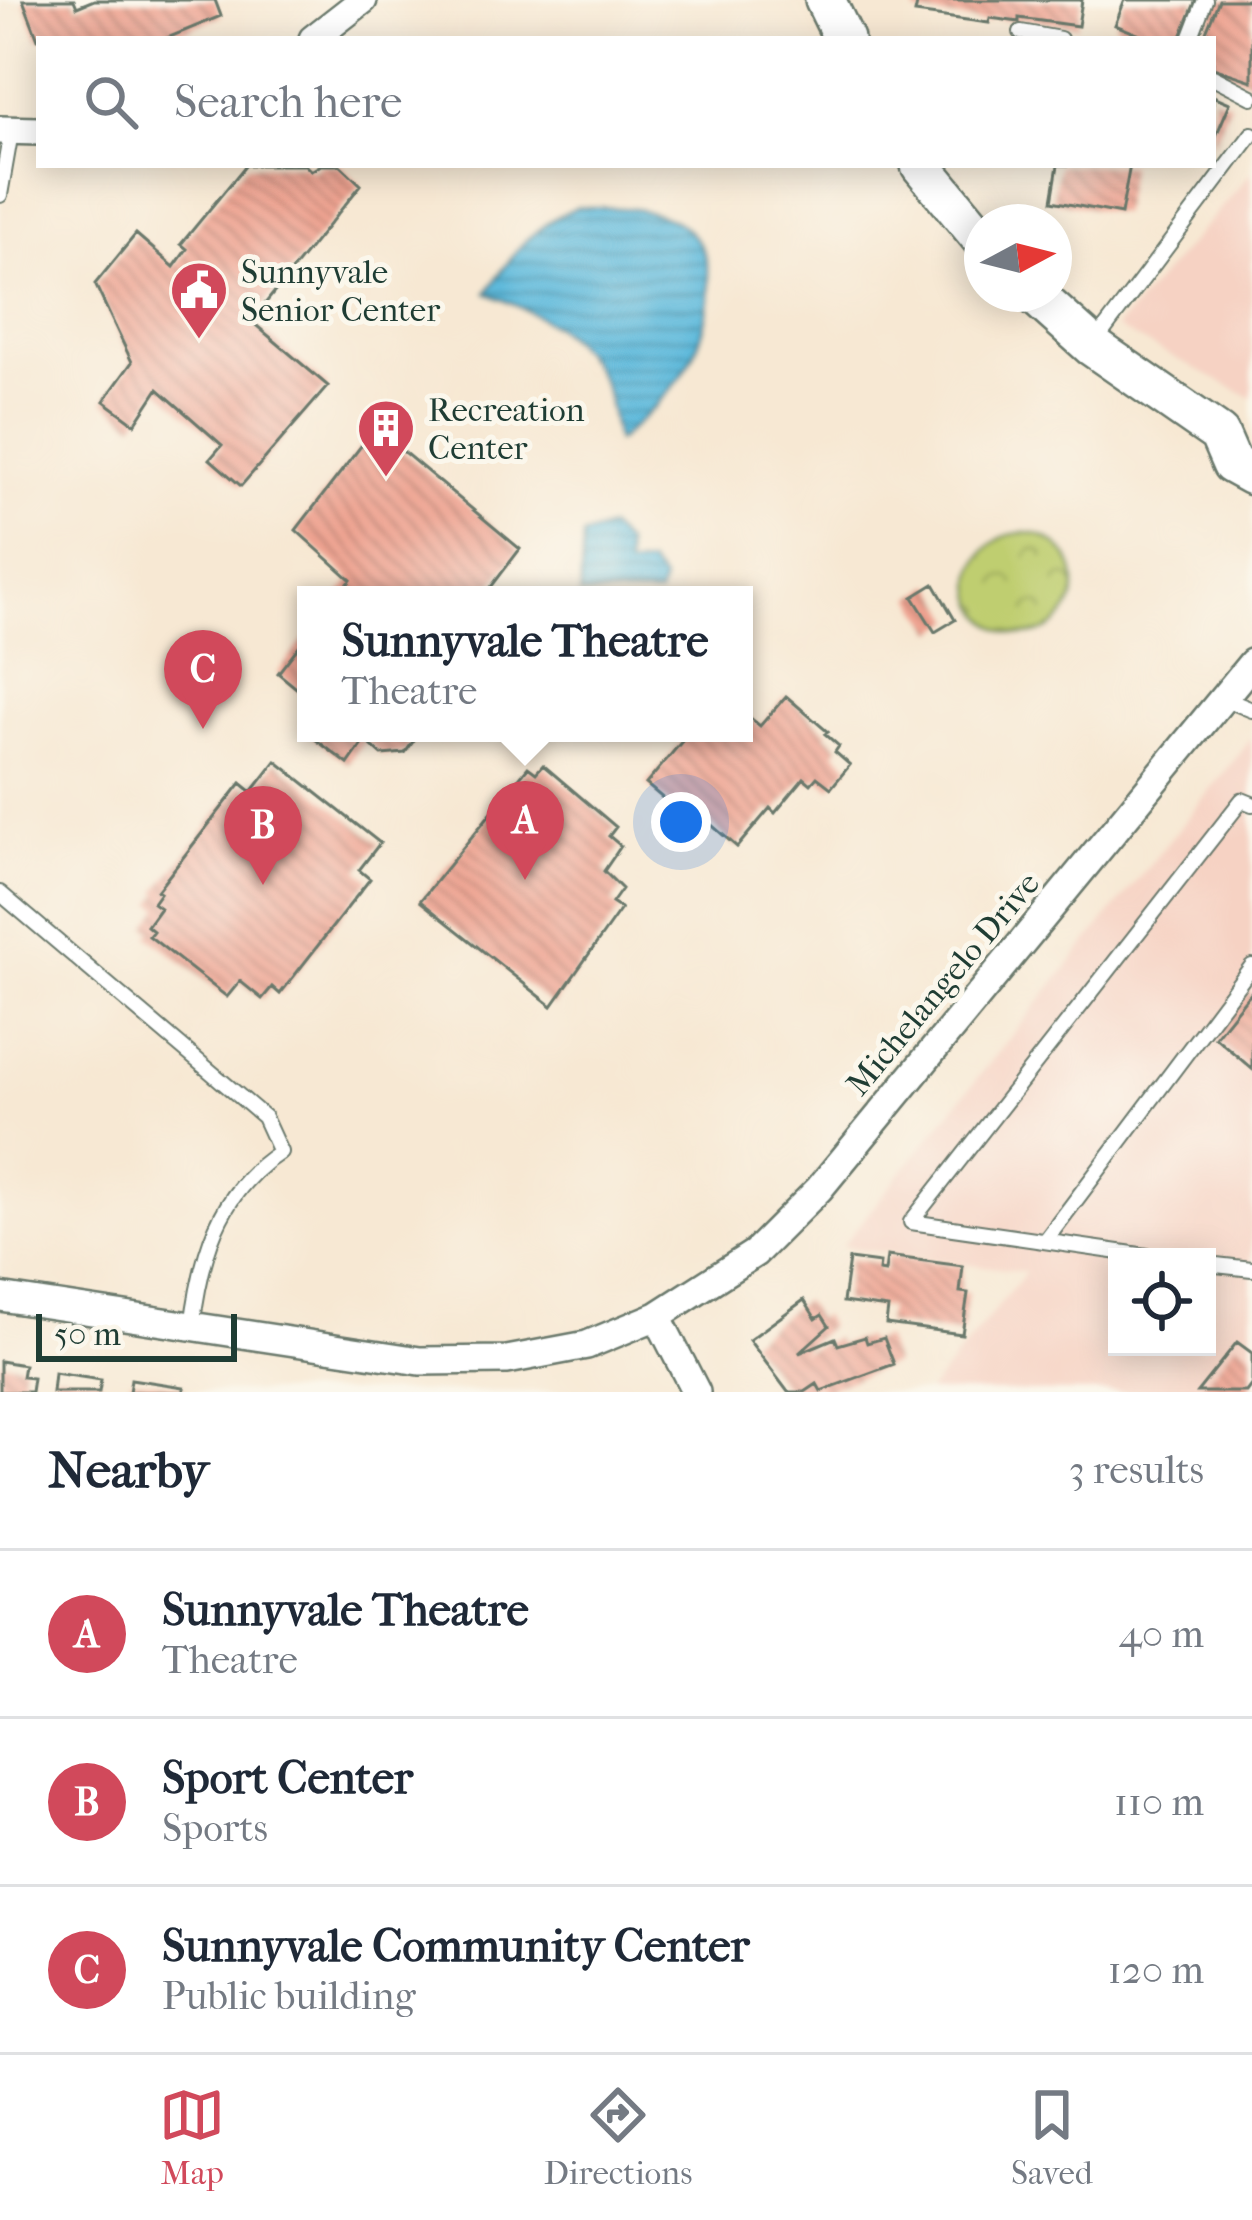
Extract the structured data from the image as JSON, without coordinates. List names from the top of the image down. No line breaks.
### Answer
{"streets":{"street":["Michelangelo Drive"]},"places":{"public building":["Sunnyvale Senior Center"],"building":["Recreation Center"]},"scale_bar":"50 m","north":"right","page":{"search":"Search here","popup":["Sunnyvale Theatre","Theatre"],"pins":["C","A","B"],"scale":"50 m","heading":["Nearby","3 results"],"list":[{"mark":"A","name":"Sunnyvale Theatre","note":"Theatre","value":"40 m"},{"mark":"B","name":"Sport Center","note":"Sports","value":"110 m"},{"mark":"C","name":"Sunnyvale Community Center","note":"Public building","value":"120 m"}],"nav":["Map","Directions","Saved"]}}
